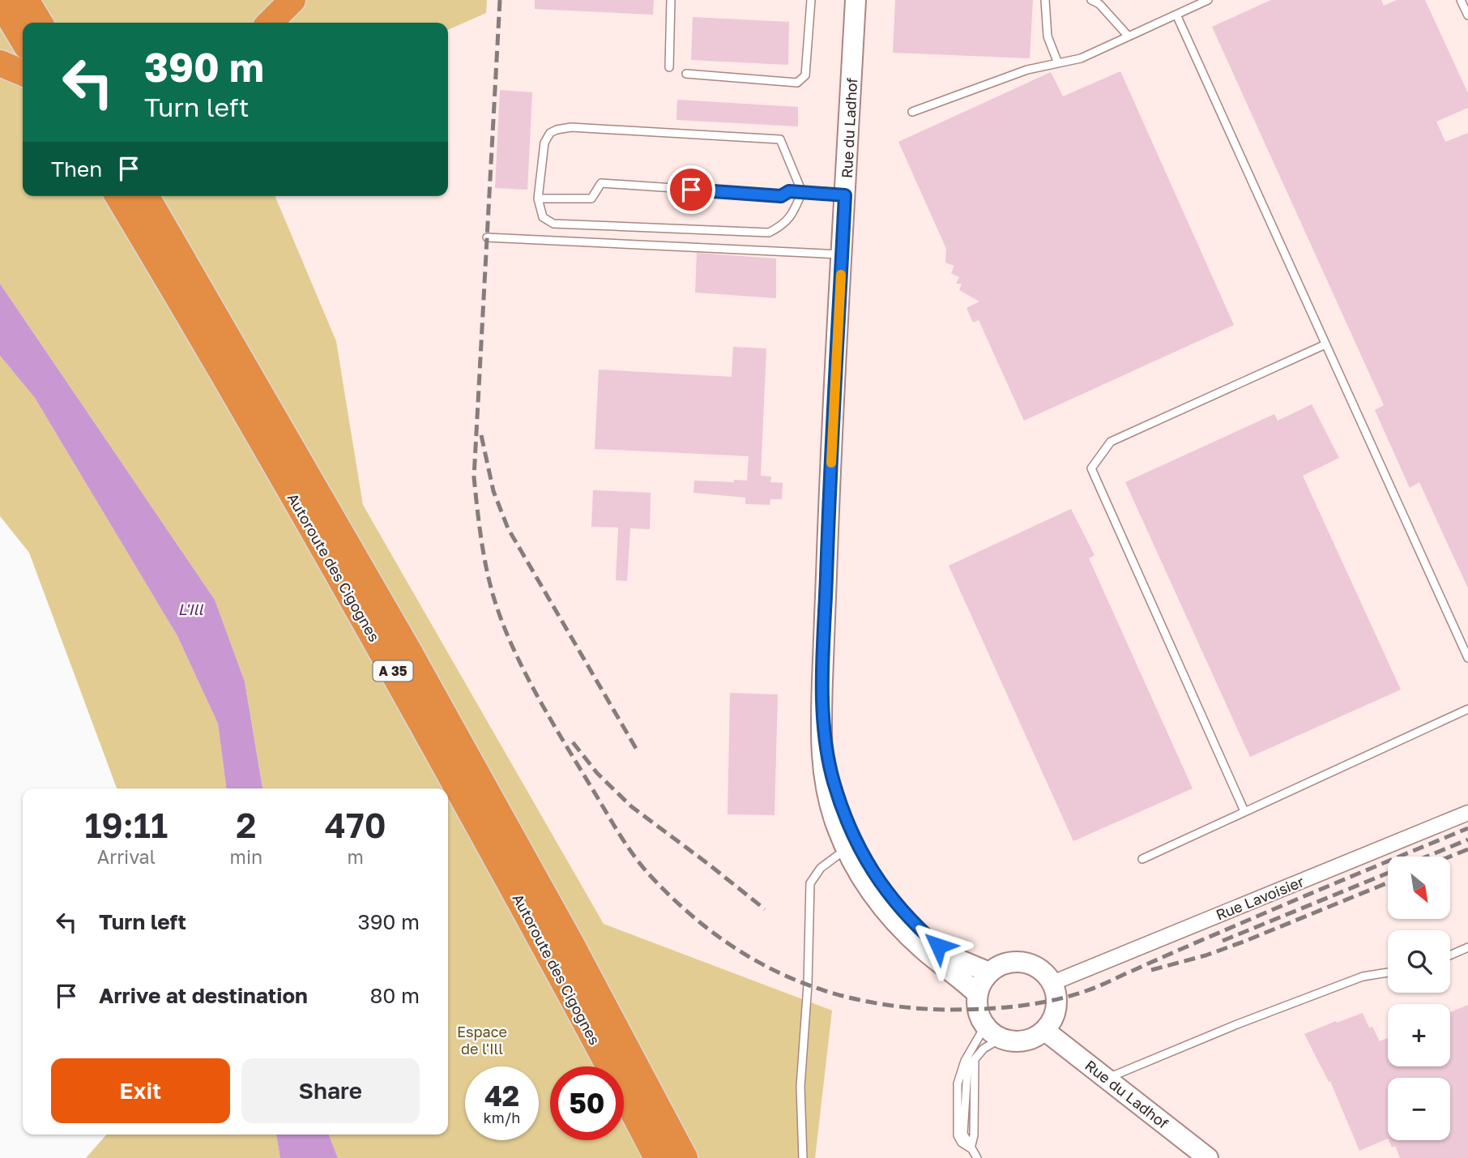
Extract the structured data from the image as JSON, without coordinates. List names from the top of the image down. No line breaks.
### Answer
{"streets":{"highway":["Autoroute des Cigognes","A 35"],"main road":["Rue du Ladhof"],"street":["Rue Lavoisier"]},"crossings":[["Rue du Ladhof","Rue Lavoisier"]],"water":["L'Ill"],"parks":["Espace de l'Ill"],"north":"bottom right","page":{"turn":["390 m","Turn left"],"then":"Then","eta":["19:11","Arrival","2","min","470","m"],"map_buttons":["+","−"],"list":[{"name":"Turn left","value":"390 m"},{"name":"Arrive at destination","value":"80 m"}],"buttons":["Exit","Share"],"speed":"42 km/h","limit":"50"}}
